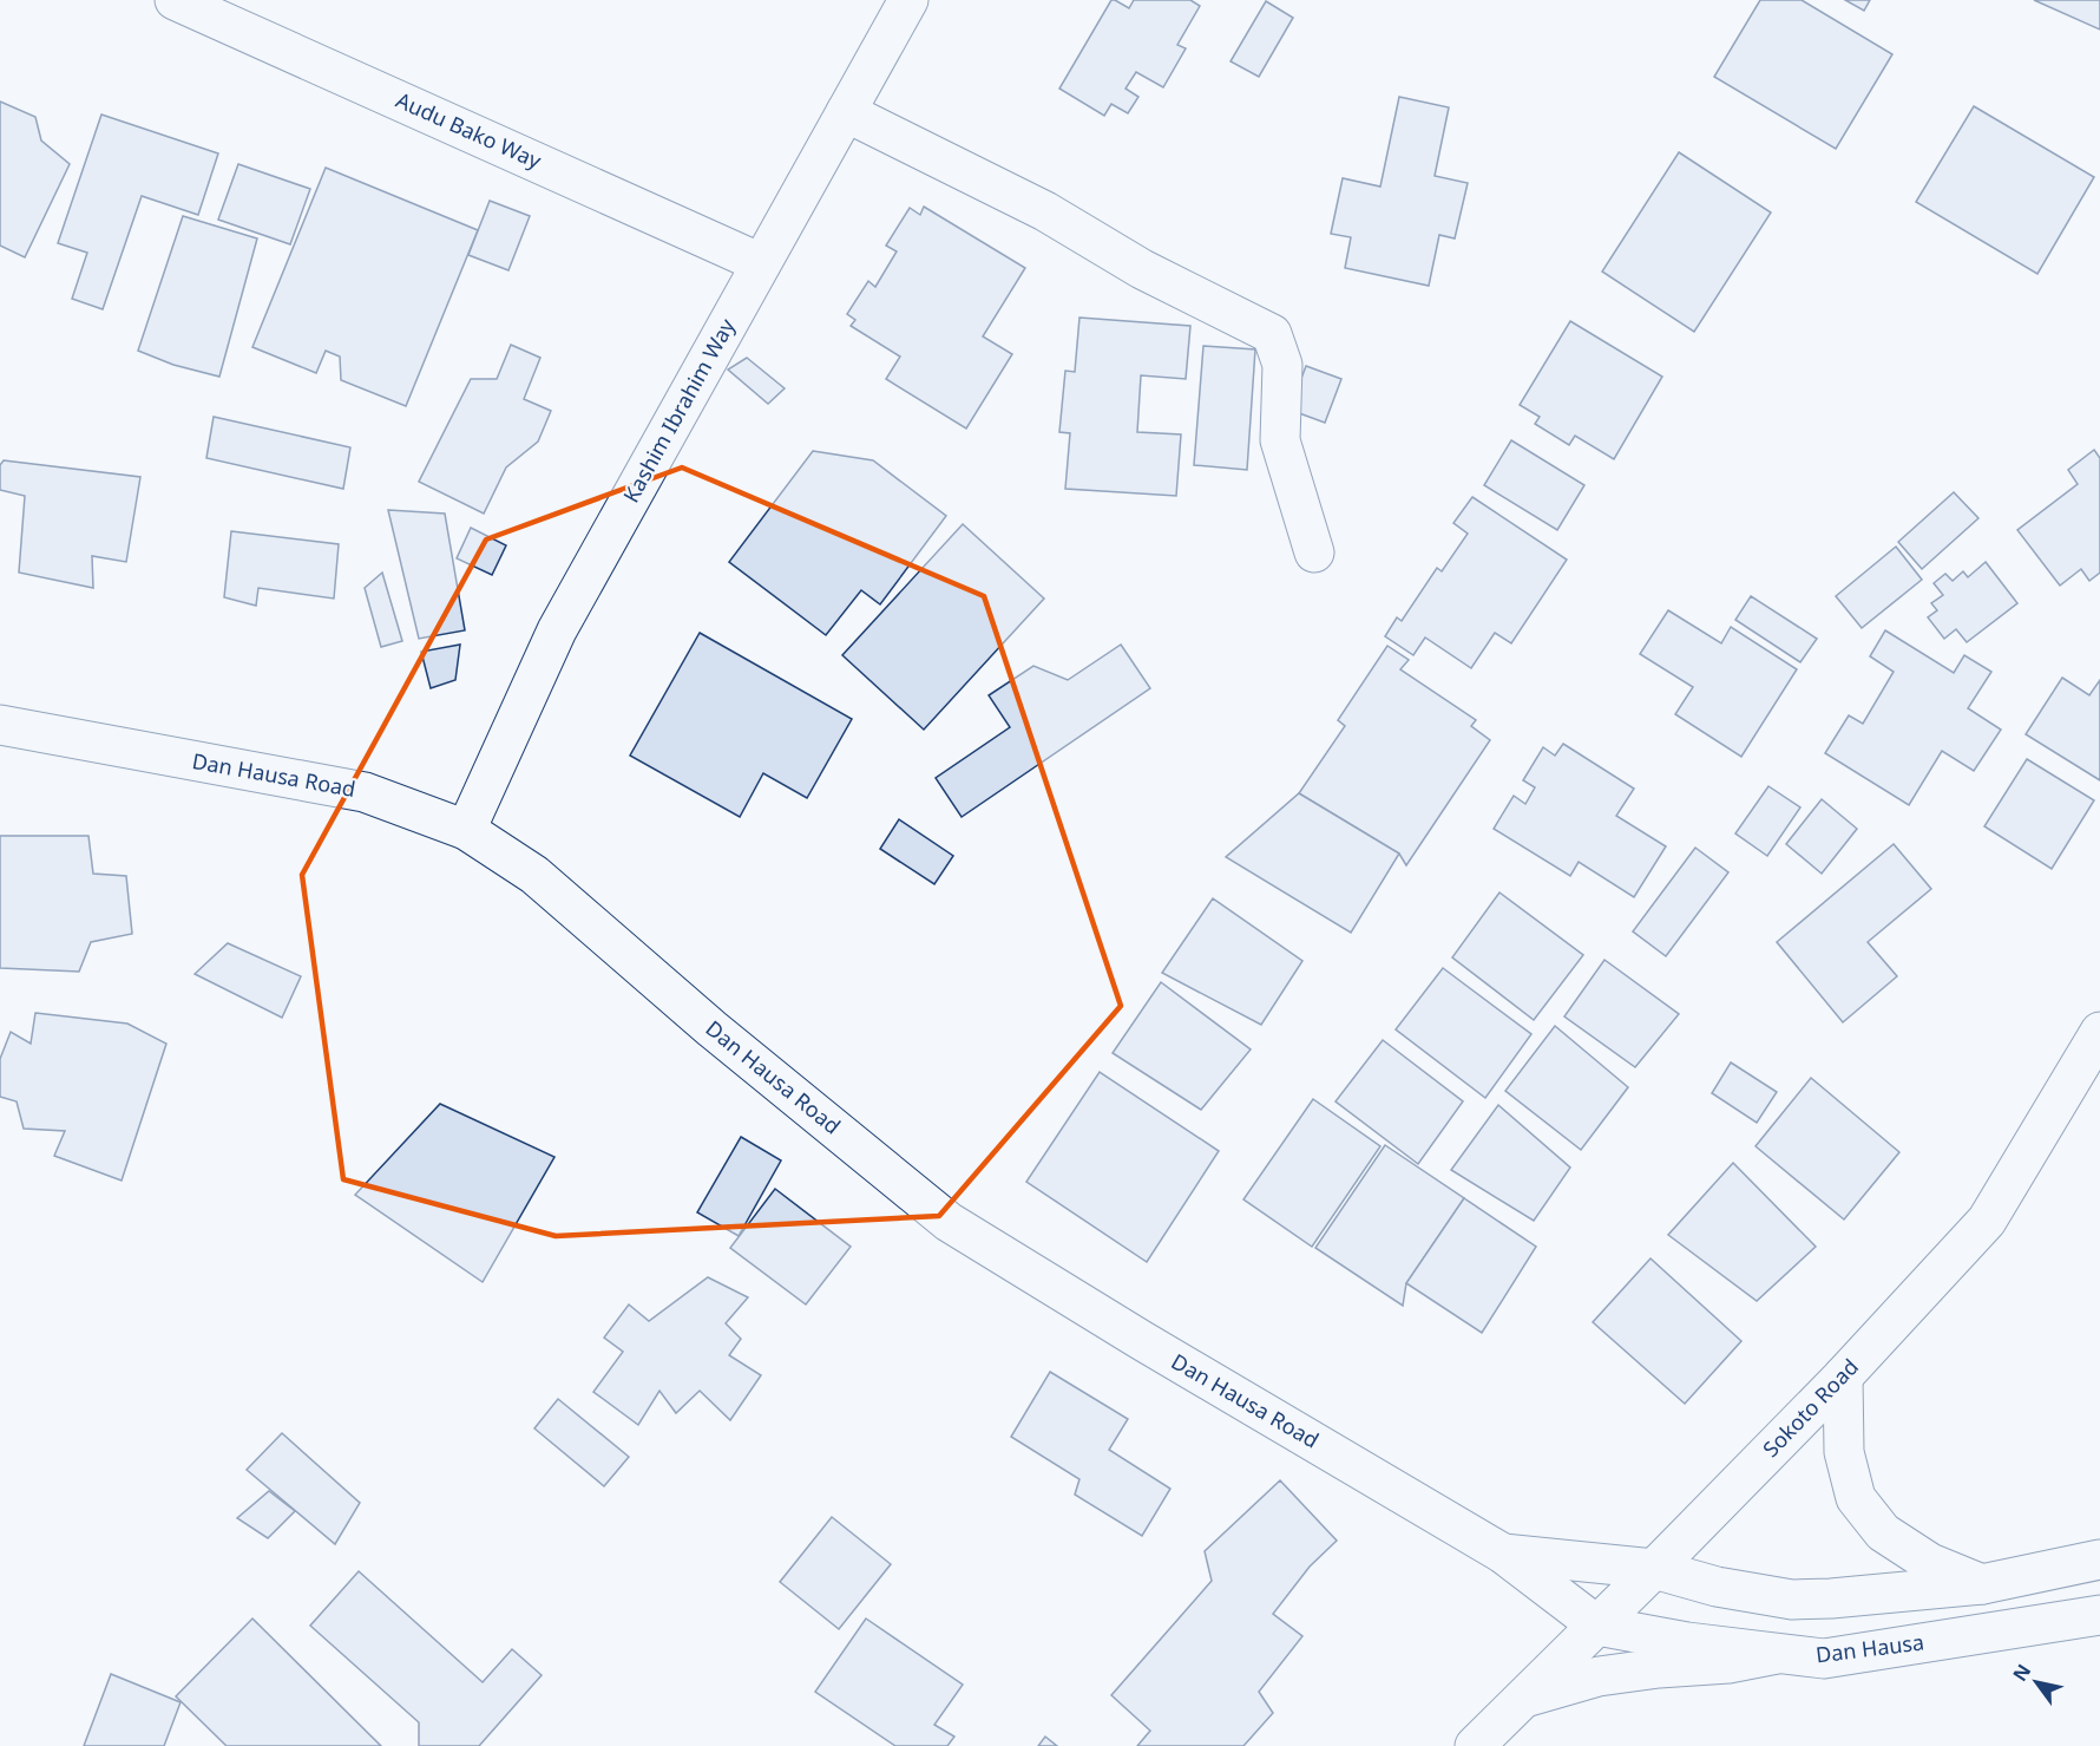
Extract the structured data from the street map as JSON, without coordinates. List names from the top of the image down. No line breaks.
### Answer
{"streets":{"street":["Audu Bako Way","Kashim Ibrahim Way","Dan Hausa Road","Sokoto Road","Dan Hausa"]},"crossings":[["Audu Bako Way","Kashim Ibrahim Way"],["Kashim Ibrahim Way","Dan Hausa Road"],["Dan Hausa Road","Sokoto Road"],["Dan Hausa Road","Dan Hausa"],["Sokoto Road","Dan Hausa"]],"north":"top left"}
